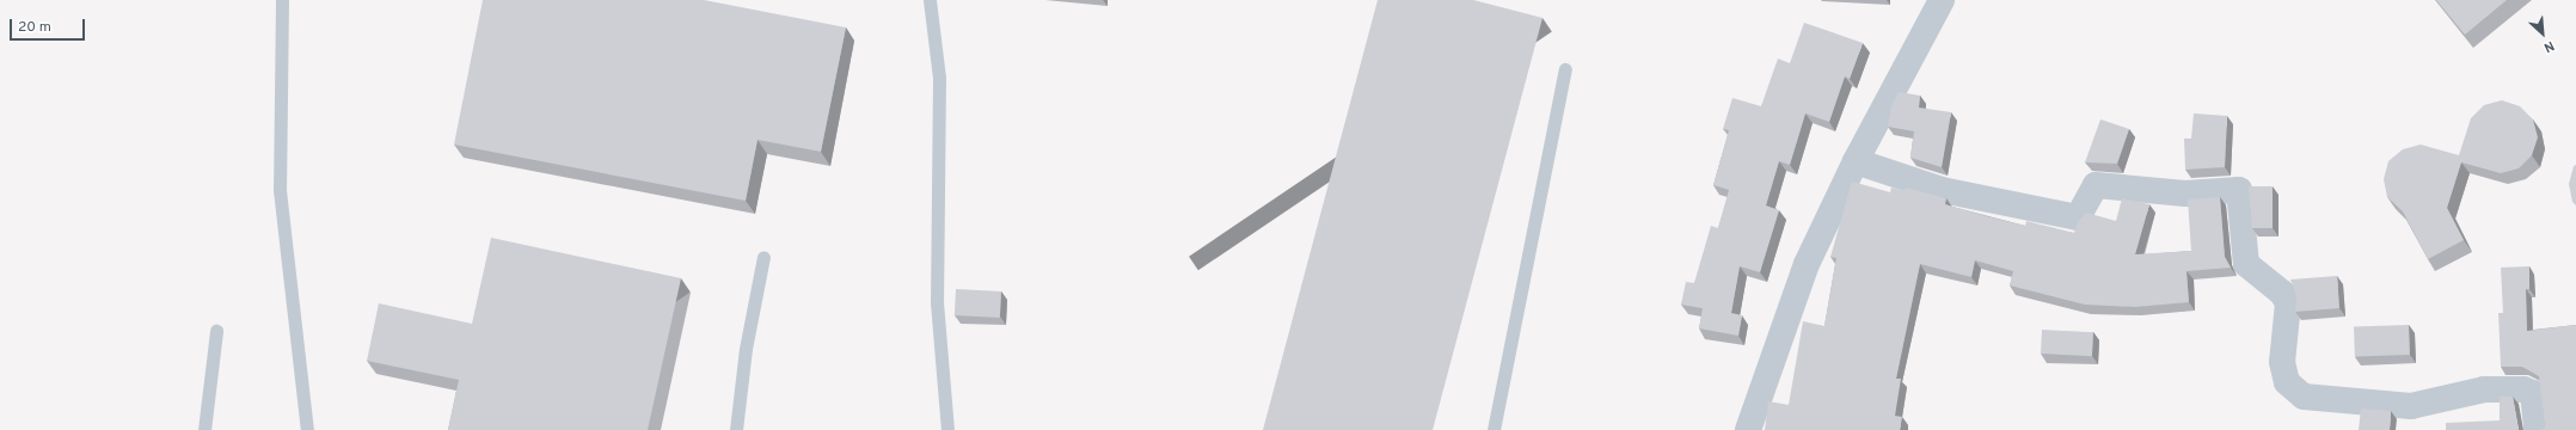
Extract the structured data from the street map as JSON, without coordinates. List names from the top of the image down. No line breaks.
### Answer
{"scale_bar":"20 m","north":"bottom right"}
